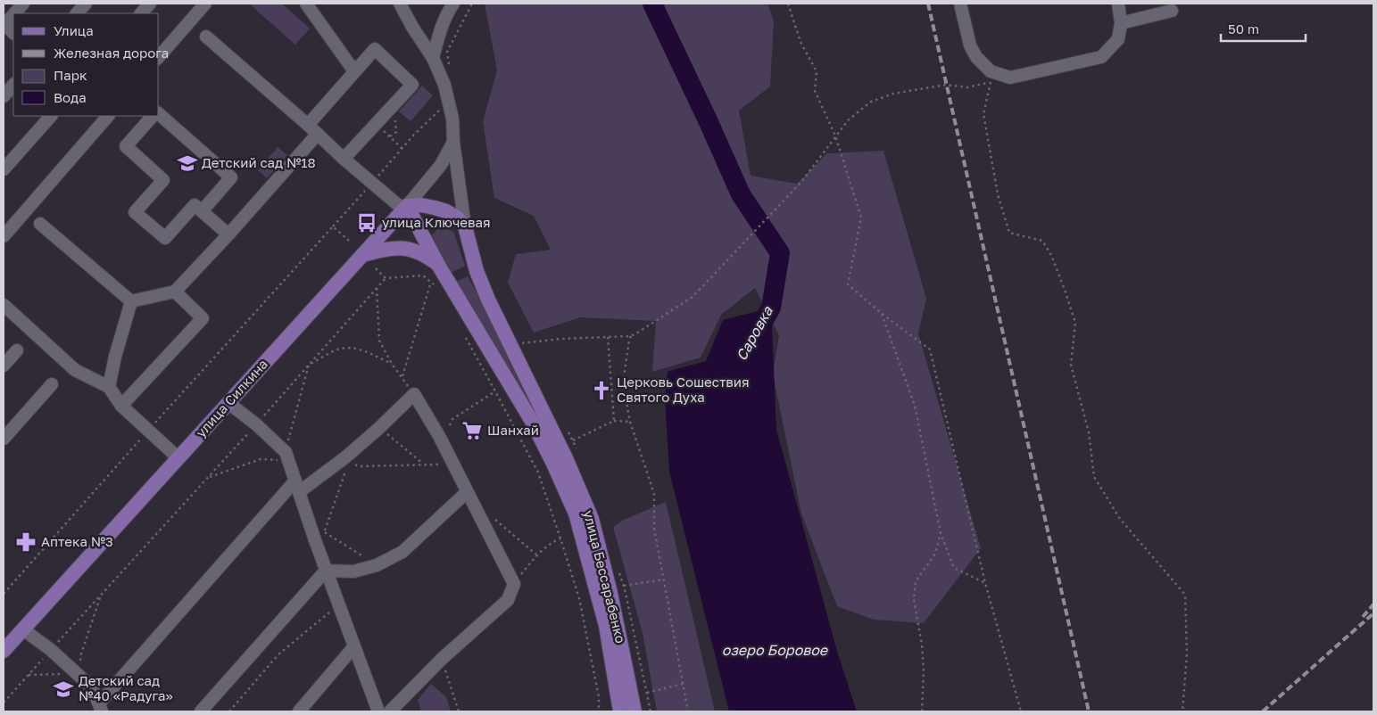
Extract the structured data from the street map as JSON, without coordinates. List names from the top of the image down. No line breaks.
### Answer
{"streets":{"main road":["улица Силкина","улица Бессарабенко"]},"crossings":[["улица Силкина","улица Бессарабенко"]],"water":["Саровка","озеро Боровое"],"places":{"school or university":["Детский сад №18","Детский сад №40 «Радуга»"],"bus stop":["улица Ключевая"],"church":["Церковь Сошествия Святого Духа"],"supermarket":["Шанхай"],"pharmacy":["Аптека №3"]},"legend":["Улица","Железная дорога","Парк","Вода"],"scale_bar":"50 m"}
